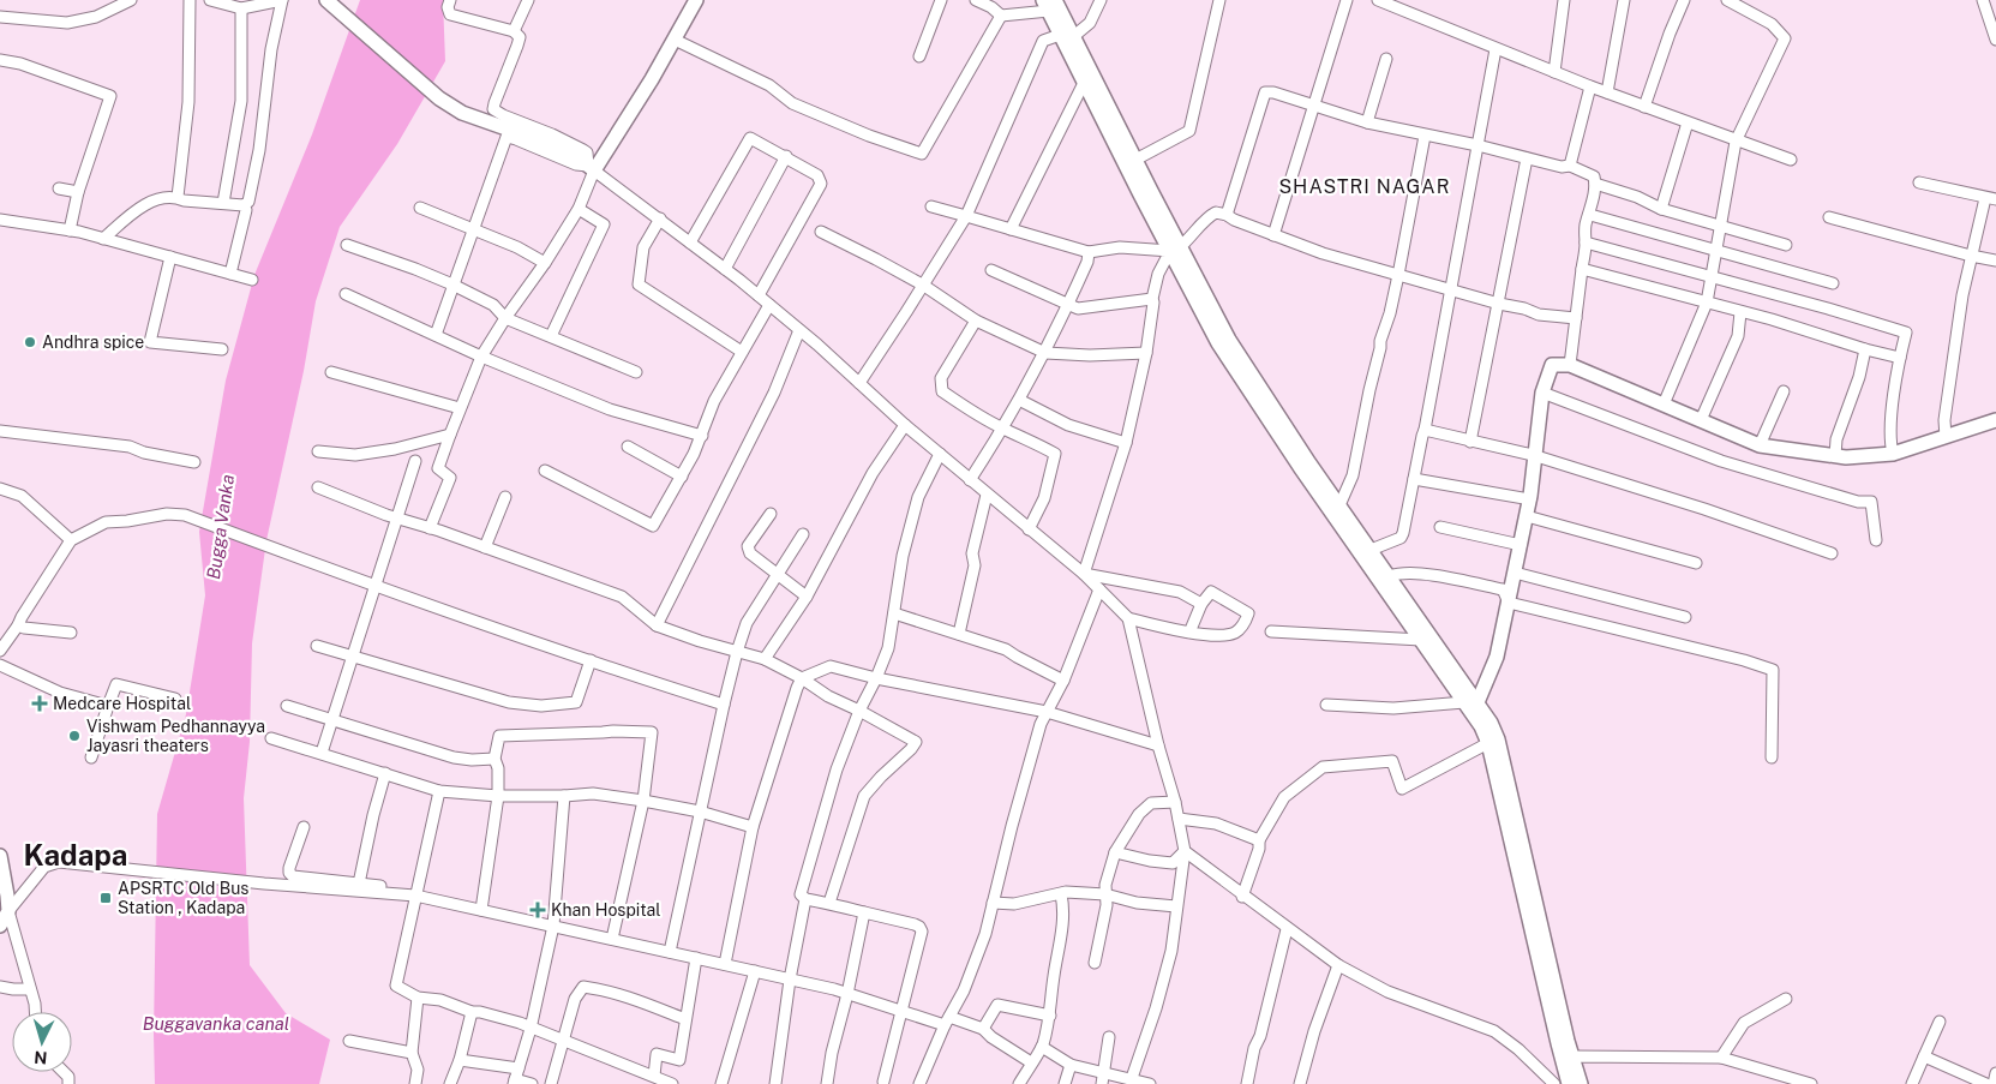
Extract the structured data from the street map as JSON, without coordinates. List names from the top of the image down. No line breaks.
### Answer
{"districts":["SHASTRI NAGAR","Kadapa"],"water":["Bugga Vanka","Buggavanka canal"],"places":{"other":["Andhra spice","Vishwam Pedhannayya Jayasri theaters"],"health":["Medcare Hospital","Khan Hospital"],"transit":["APSRTC Old Bus Station , Kadapa"]},"north":"bottom"}
